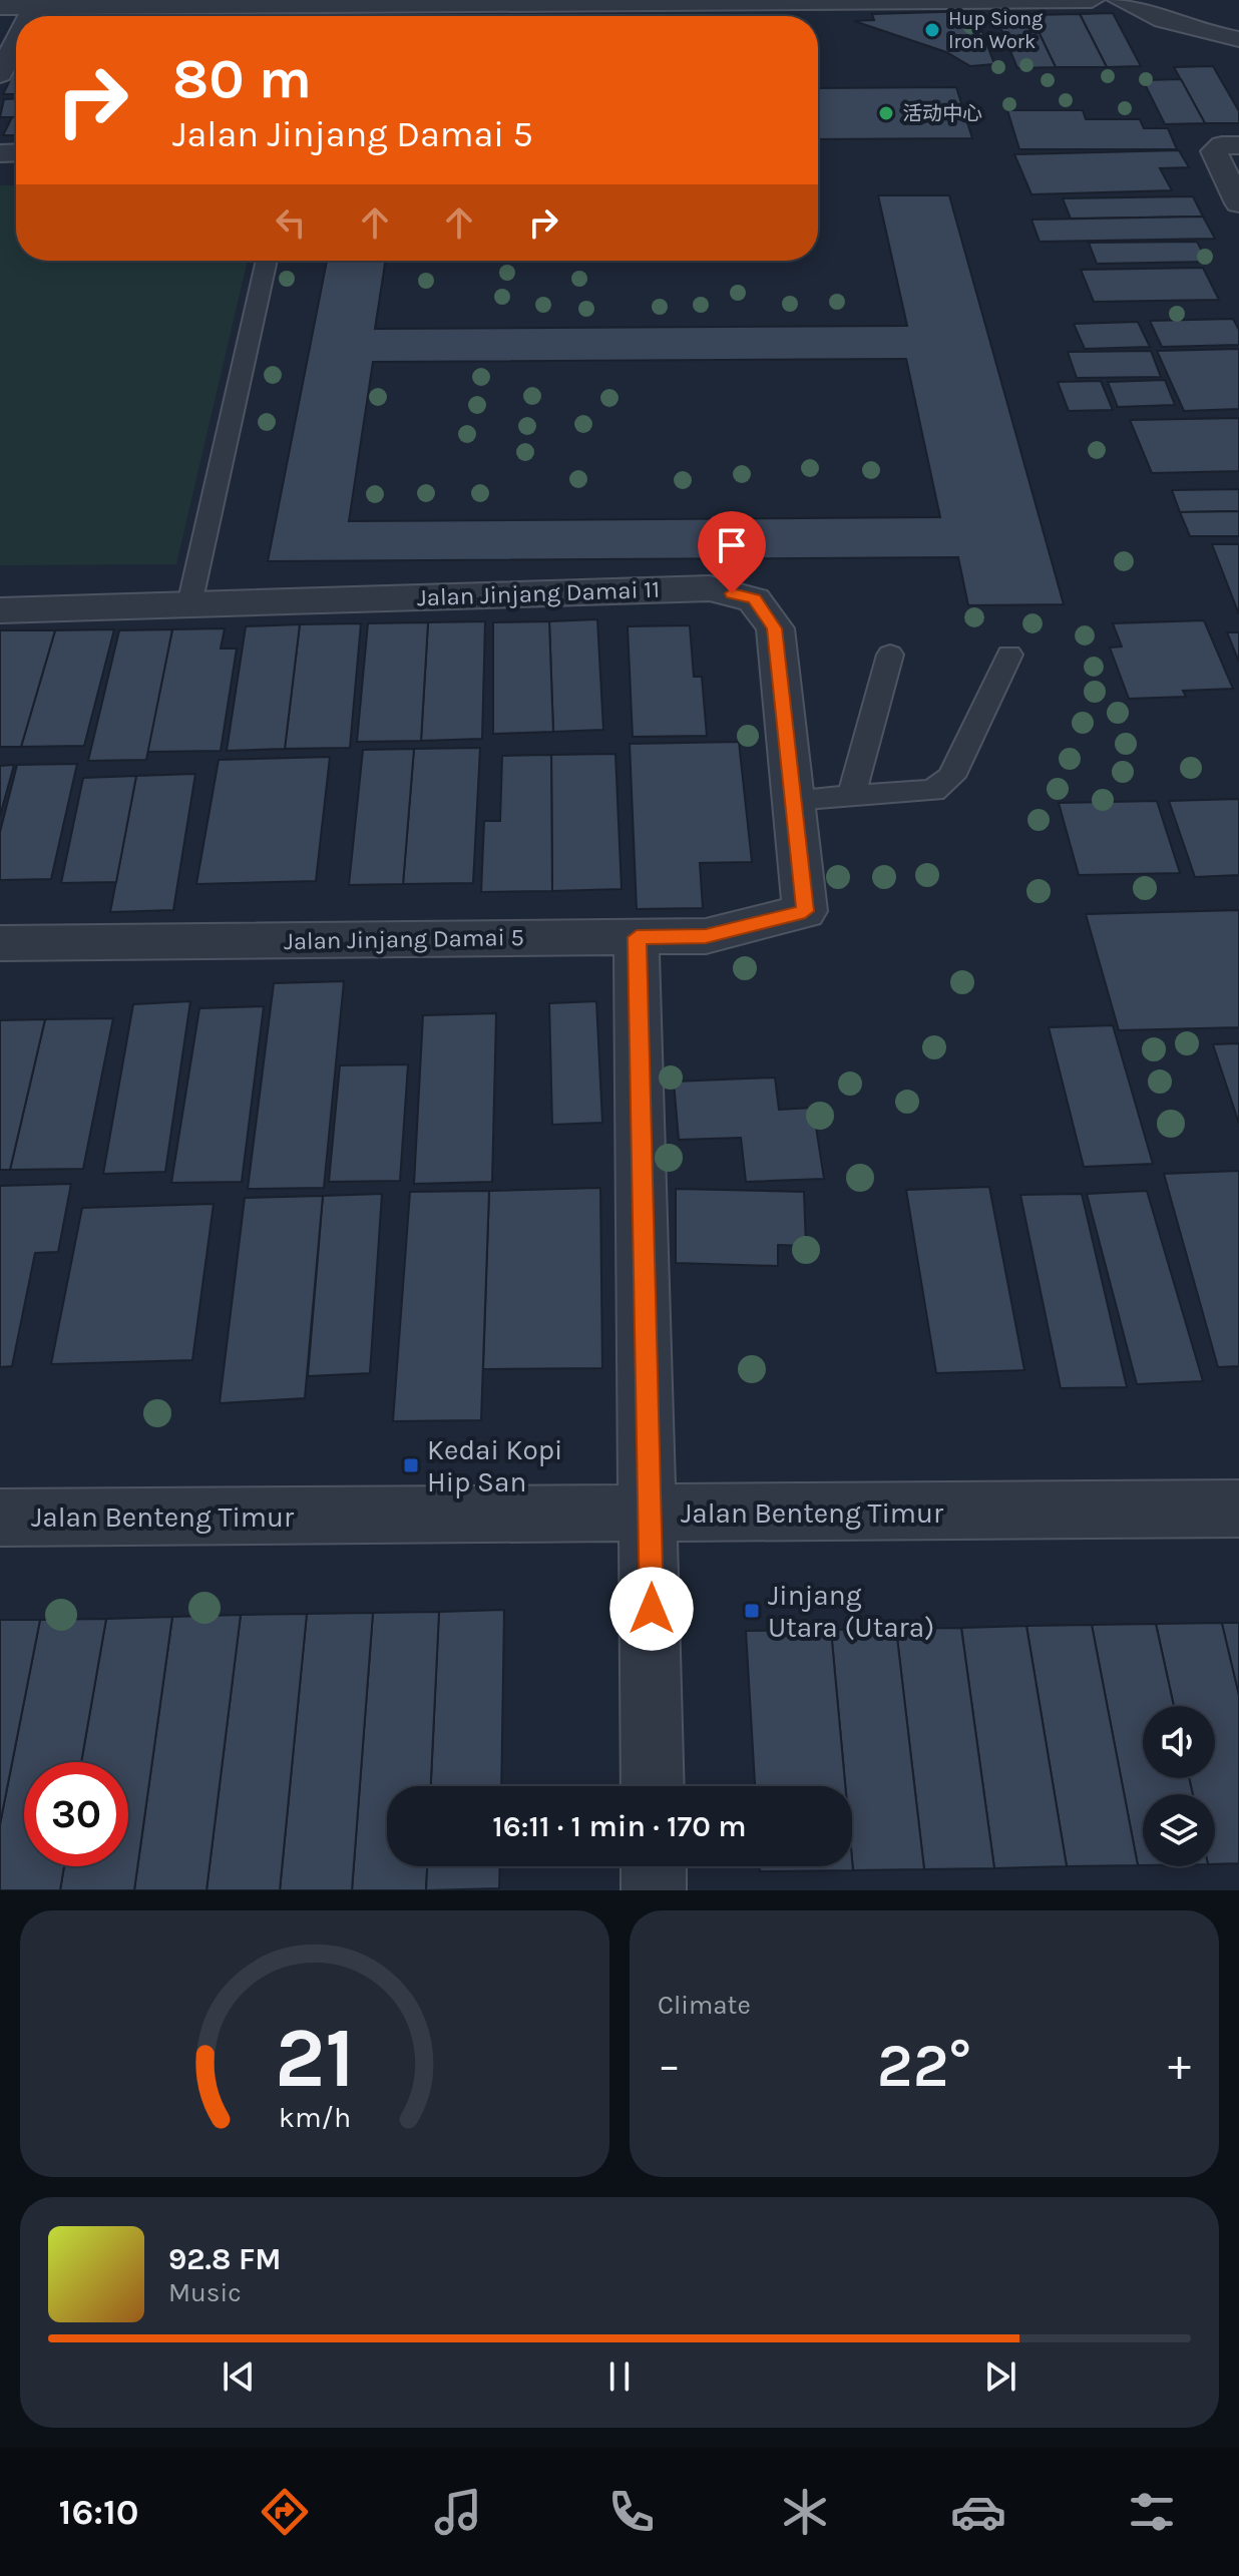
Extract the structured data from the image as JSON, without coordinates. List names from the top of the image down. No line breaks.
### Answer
{"streets":{"street":["Jalan Jinjang Damai 11","Jalan Jinjang Damai 5","Jalan Benteng Timur"]},"crossings":[["Jalan Jinjang Damai 11","Jalan Jinjang Damai 5"]],"places":{"other":["Hup Siong Iron Work","活动中心"],"transit":["Kedai Kopi Hip San","Jinjang Utara (Utara)"]},"page":{"turn":["80 m","Jalan Jinjang Damai 5"],"limit":"30","trip":"16:11 · 1 min · 170 m","tile":"Climate","heat":["−","22°","+"],"song":["92.8 FM","Music"],"tabs":"16:10","gauge":["21","km/h"]}}
